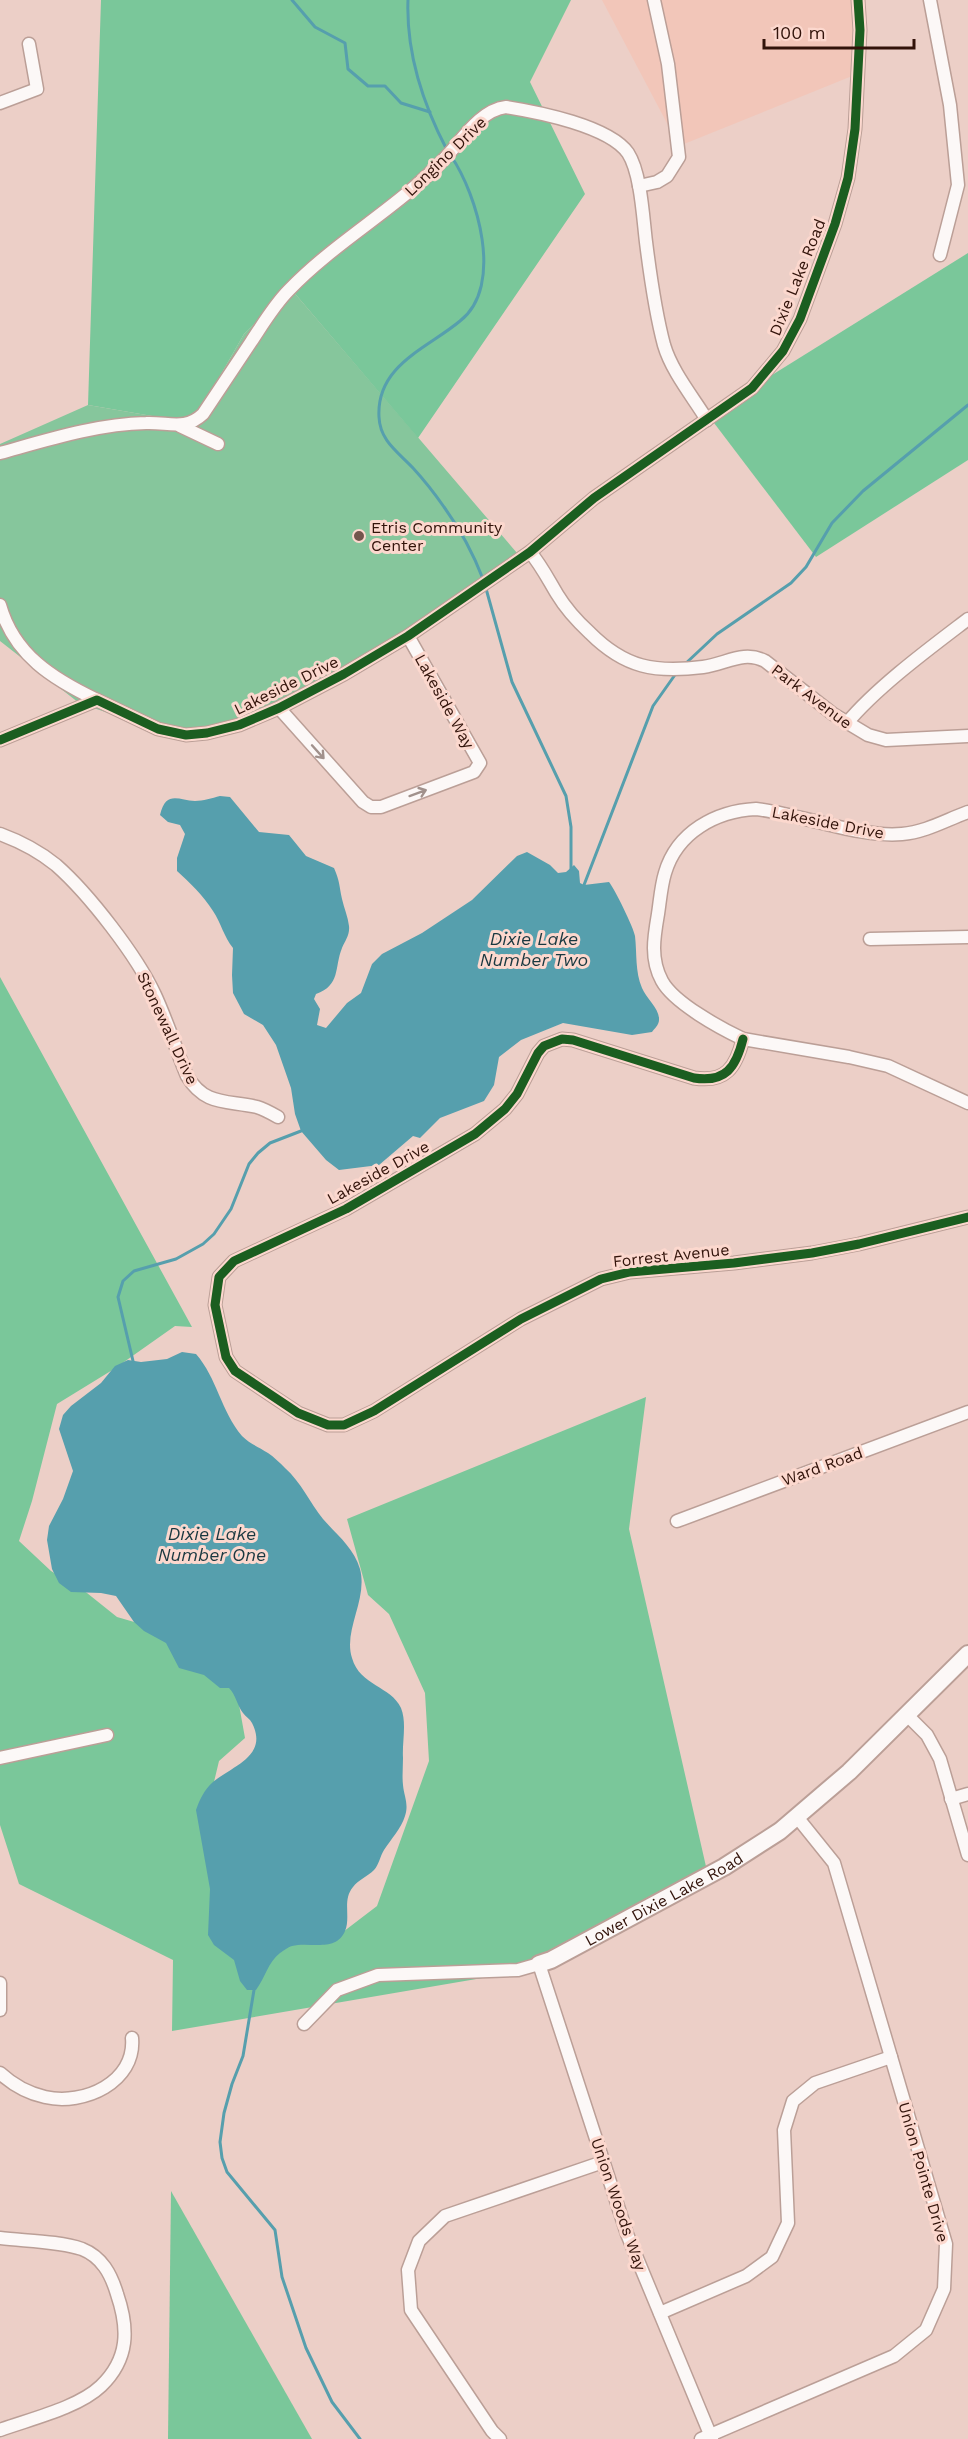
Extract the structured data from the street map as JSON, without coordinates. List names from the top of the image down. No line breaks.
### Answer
{"streets":{"street":["Longino Drive","Dixie Lake Road","Lakeside Drive","Park Avenue","Lakeside Way","Stonewall Drive","Forrest Avenue","Ward Road","Lower Dixie Lake Road","Union Pointe Drive","Union Woods Way"]},"crossings":[["Longino Drive","Dixie Lake Road"],["Dixie Lake Road","Lakeside Drive"],["Dixie Lake Road","Park Avenue"],["Lakeside Drive","Park Avenue"],["Lakeside Drive","Lakeside Way"],["Lakeside Drive","Forrest Avenue"],["Lower Dixie Lake Road","Union Pointe Drive"],["Lower Dixie Lake Road","Union Woods Way"],["Union Pointe Drive","Union Woods Way"]],"water":["Dixie Lake Number Two","Dixie Lake Number One"],"places":["Etris Community Center"],"scale_bar":"100 m"}
